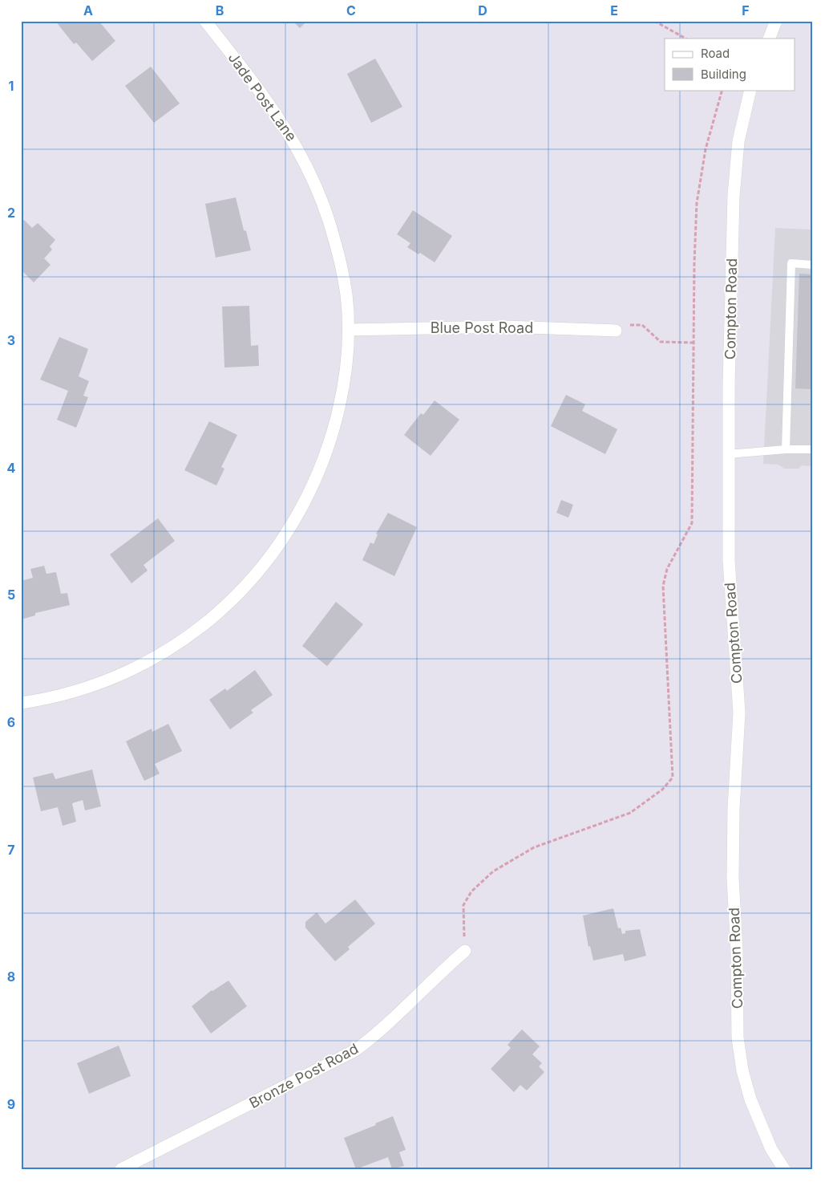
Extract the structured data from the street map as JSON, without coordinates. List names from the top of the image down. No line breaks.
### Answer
{"streets":{"street":["Jade Post Lane","Compton Road","Blue Post Road","Bronze Post Road"]},"crossings":[["Jade Post Lane","Blue Post Road"]],"legend":["Road","Building"],"grid":{"columns":["A","B","C","D","E","F"],"rows":["1","2","3","4","5","6","7","8","9"]}}
